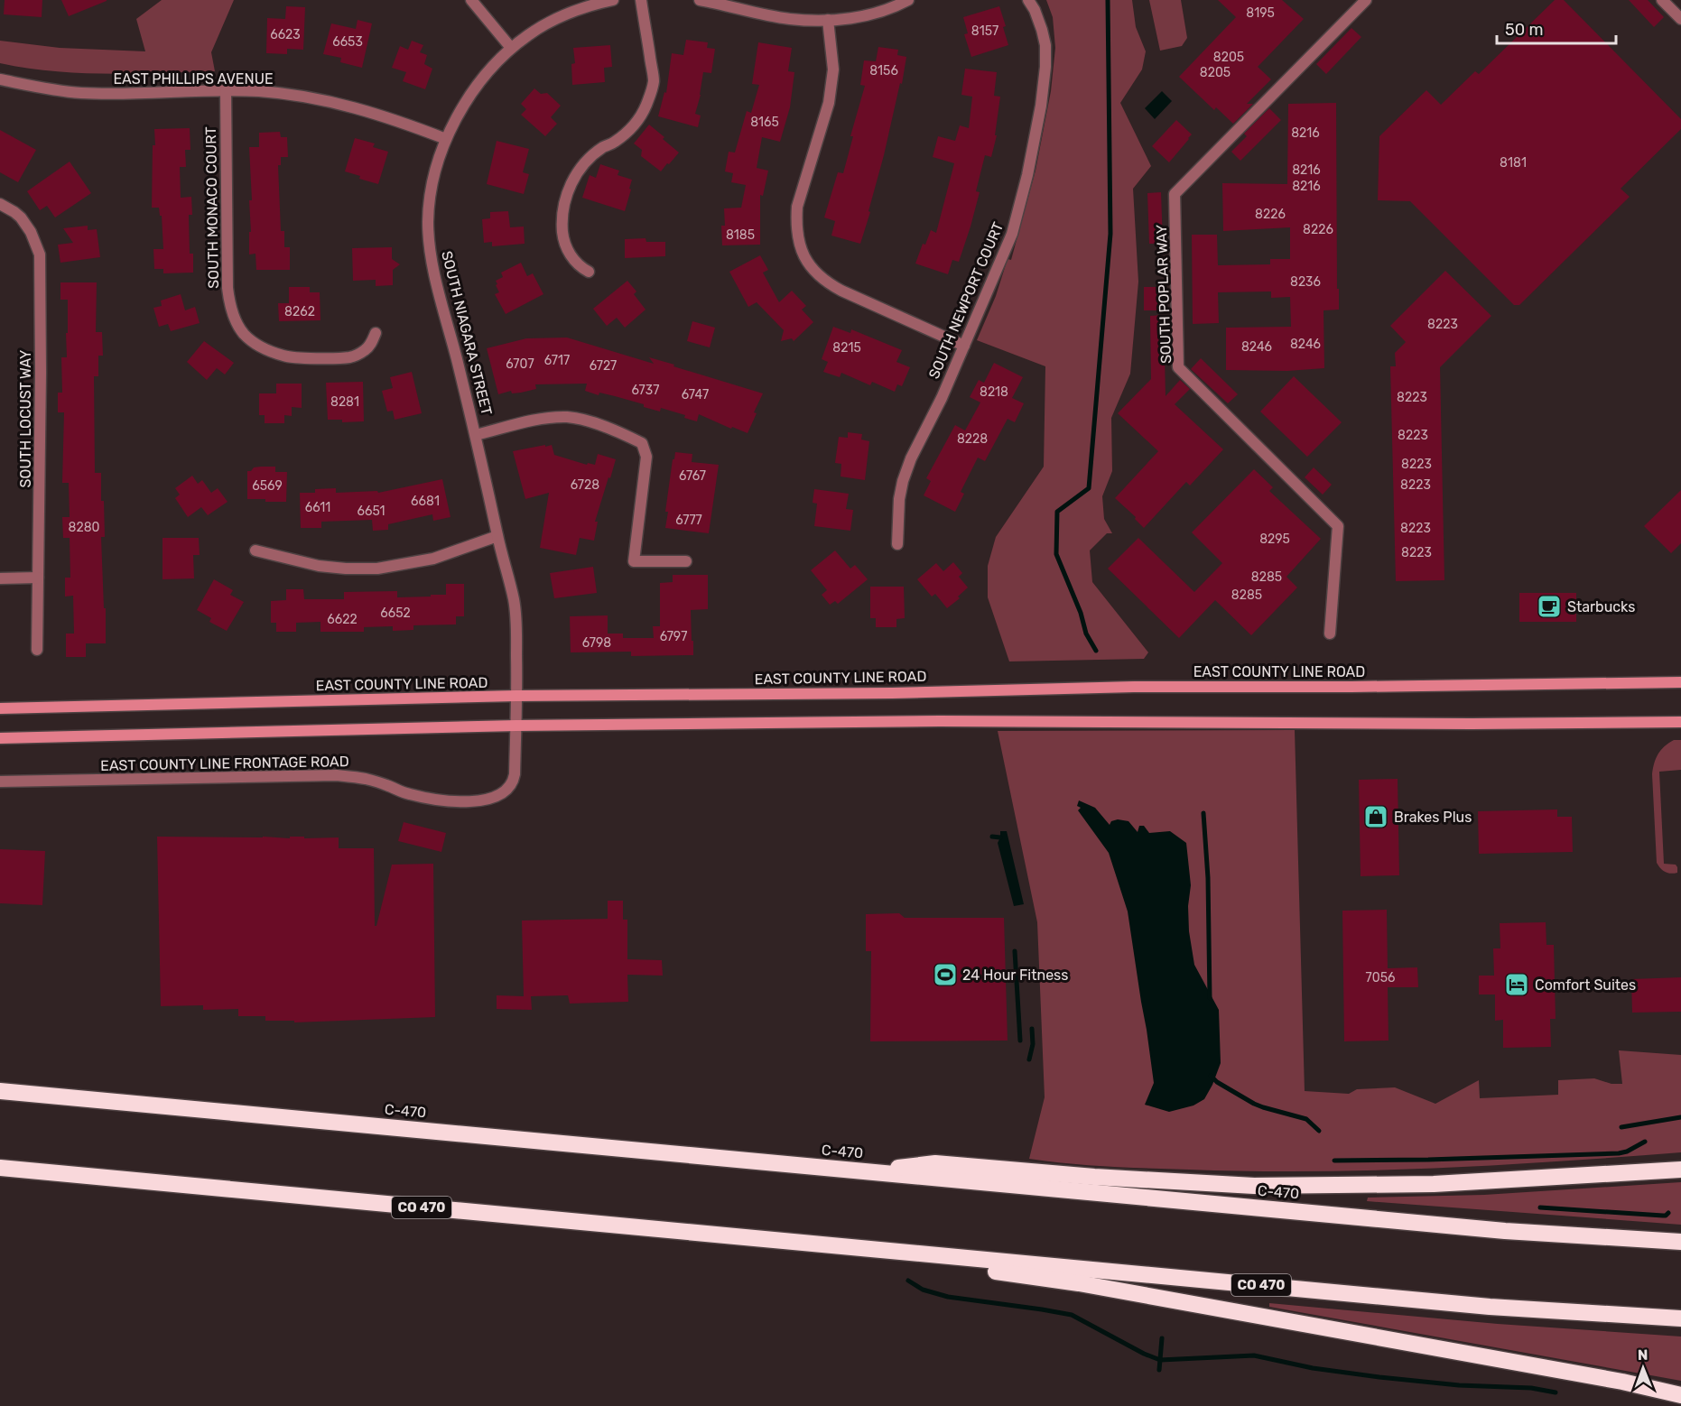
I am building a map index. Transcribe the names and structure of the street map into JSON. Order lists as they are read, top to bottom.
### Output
{
  "streets": {
    "highway": ["C-470", "CO 470"],
    "main road": ["EAST COUNTY LINE ROAD"],
    "street": [
      "EAST PHILLIPS AVENUE",
      "SOUTH MONACO COURT",
      "SOUTH POPLAR WAY",
      "SOUTH NEWPORT COURT",
      "SOUTH NIAGARA STREET",
      "SOUTH LOCUST WAY",
      "EAST COUNTY LINE FRONTAGE ROAD"
    ]
  },
  "crossings": [
    ["EAST PHILLIPS AVENUE", "SOUTH MONACO COURT"],
    ["EAST PHILLIPS AVENUE", "SOUTH NIAGARA STREET"],
    ["SOUTH NIAGARA STREET", "EAST COUNTY LINE ROAD"],
    ["SOUTH NIAGARA STREET", "EAST COUNTY LINE FRONTAGE ROAD"]
  ],
  "places": {
    "cafe": ["Starbucks"],
    "shop": ["Brakes Plus"],
    "sports": ["24 Hour Fitness"],
    "hotel": ["Comfort Suites"]
  },
  "house_numbers": [
    "8195",
    "8157",
    "6623",
    "6653",
    "8205",
    "8156",
    "8205",
    "8165",
    "8216",
    "8181",
    "8216",
    "8216",
    "8226",
    "8226",
    "8185",
    "8236",
    "8262",
    "8223",
    "8246",
    "8246",
    "8215",
    "6717",
    "6707",
    "6727",
    "6737",
    "8218",
    "6747",
    "8223",
    "8281",
    "8223",
    "8228",
    "8223",
    "6767",
    "6728",
    "8223",
    "6569",
    "6681",
    "6611",
    "6651",
    "6777",
    "8280",
    "8223",
    "8295",
    "8223",
    "8285",
    "8285",
    "6652",
    "6622",
    "6797",
    "6798",
    "7056"
  ],
  "scale_bar": "50 m",
  "north": "top"
}
